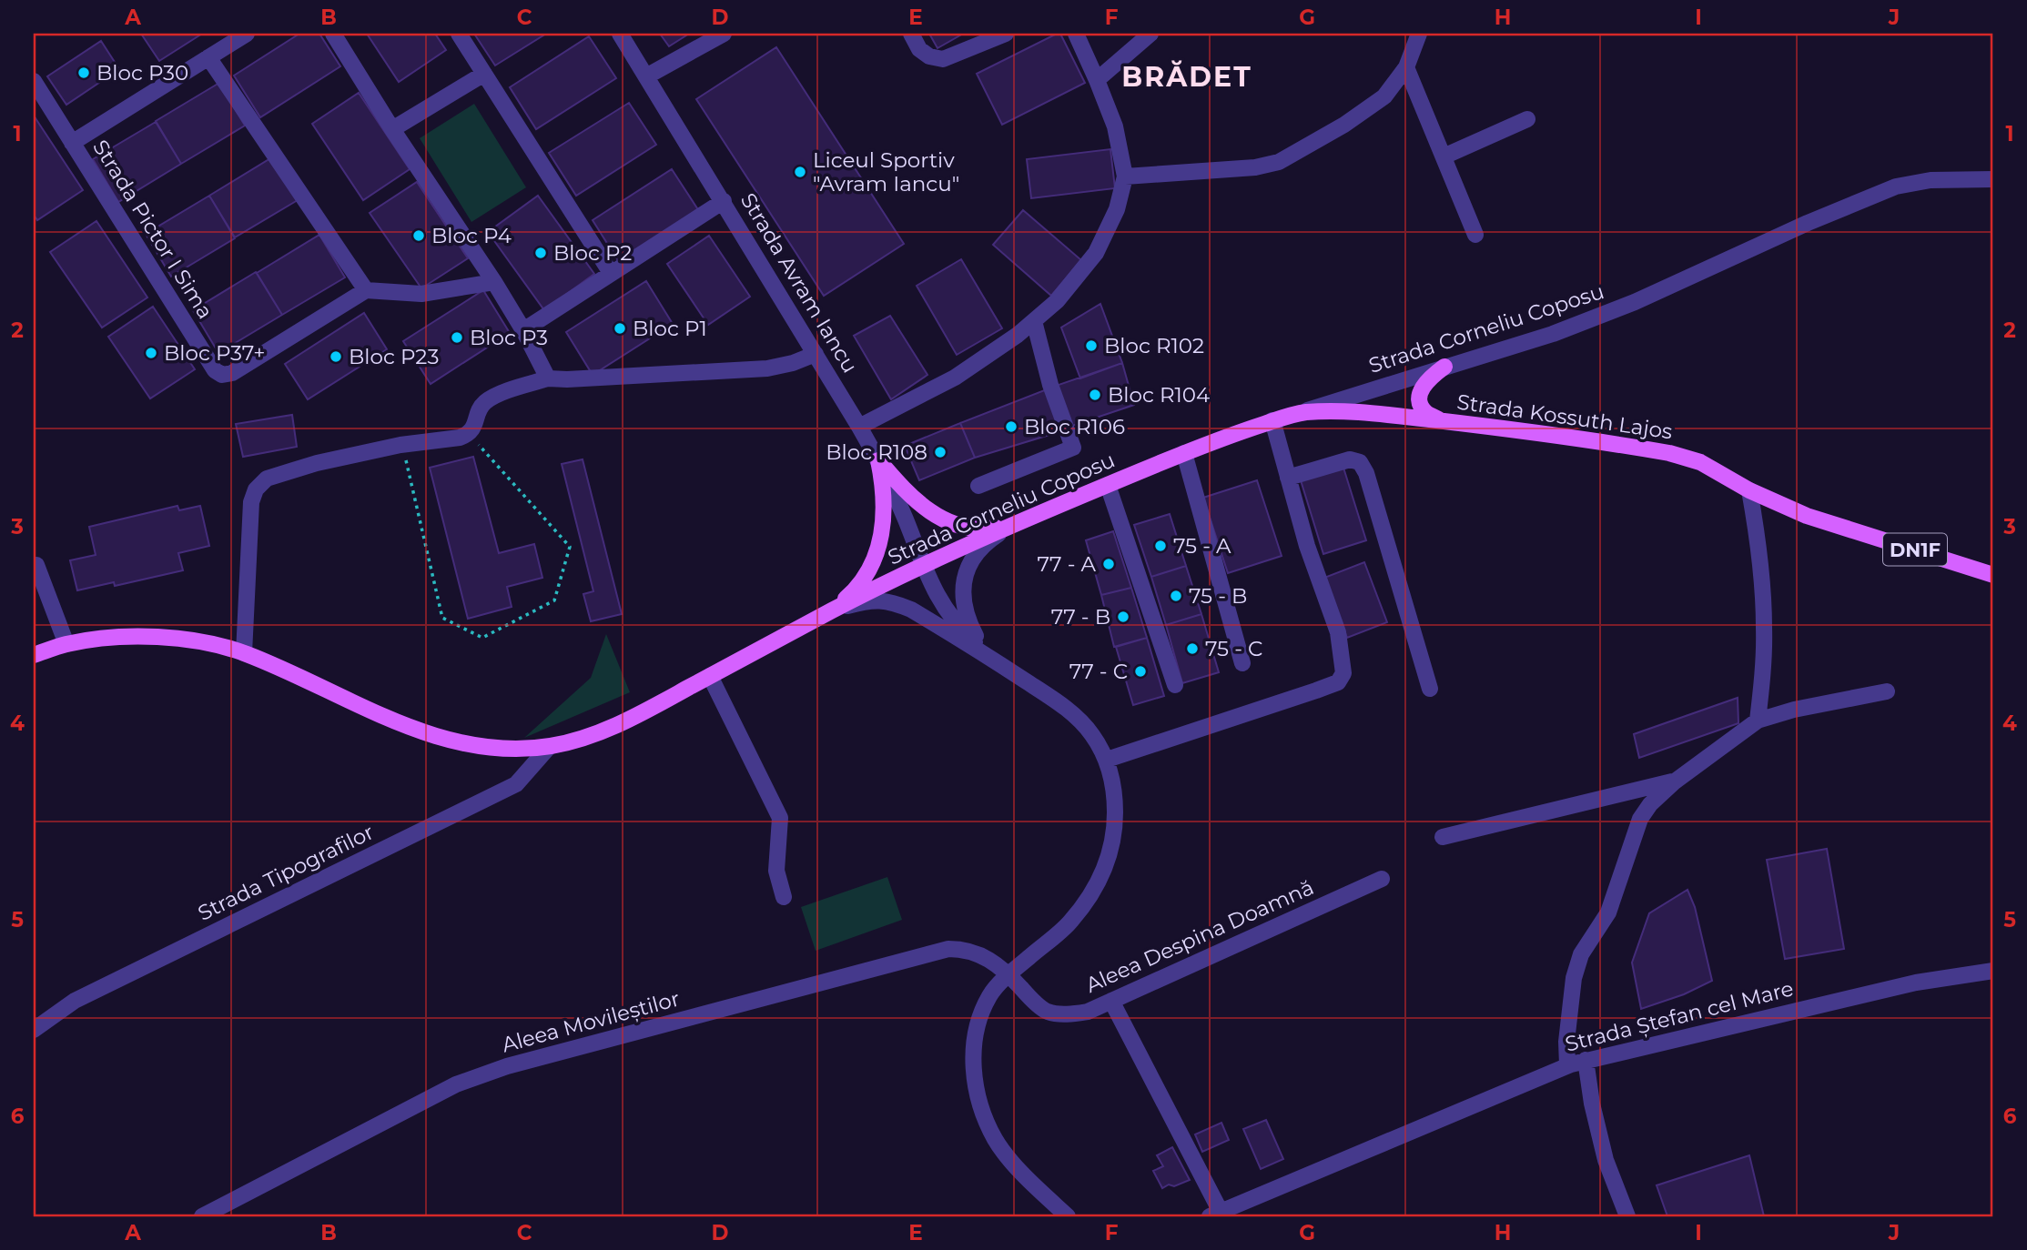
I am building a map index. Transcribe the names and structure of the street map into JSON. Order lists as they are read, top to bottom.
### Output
{
  "streets": {
    "main road": ["Strada Corneliu Coposu", "Strada Kossuth Lajos", "DN1F"],
    "street": [
      "Strada Pictor I Sima",
      "Strada Avram Iancu",
      "Strada Tipografilor",
      "Aleea Despina Doamnă",
      "Strada Ștefan cel Mare",
      "Aleea Movileștilor"
    ]
  },
  "crossings": [
    ["Strada Avram Iancu", "Strada Corneliu Coposu"],
    ["Strada Corneliu Coposu", "Strada Kossuth Lajos"],
    ["Strada Corneliu Coposu", "Strada Tipografilor"],
    ["Aleea Despina Doamnă", "Aleea Movileștilor"]
  ],
  "districts": ["BRĂDET"],
  "places": [
    "Bloc P30",
    "Liceul Sportiv \"Avram Iancu\"",
    "Bloc P4",
    "Bloc P2",
    "Bloc P1",
    "Bloc P3",
    "Bloc R102",
    "Bloc P37+",
    "Bloc P23",
    "Bloc R104",
    "Bloc R106",
    "Bloc R108",
    "75 - A",
    "77 - A",
    "75 - B",
    "77 - B",
    "75 - C",
    "77 - C"
  ],
  "grid": {
    "columns": [
      "A",
      "B",
      "C",
      "D",
      "E",
      "F",
      "G",
      "H",
      "I",
      "J"
    ],
    "rows": [
      "1",
      "2",
      "3",
      "4",
      "5",
      "6"
    ]
  }
}
